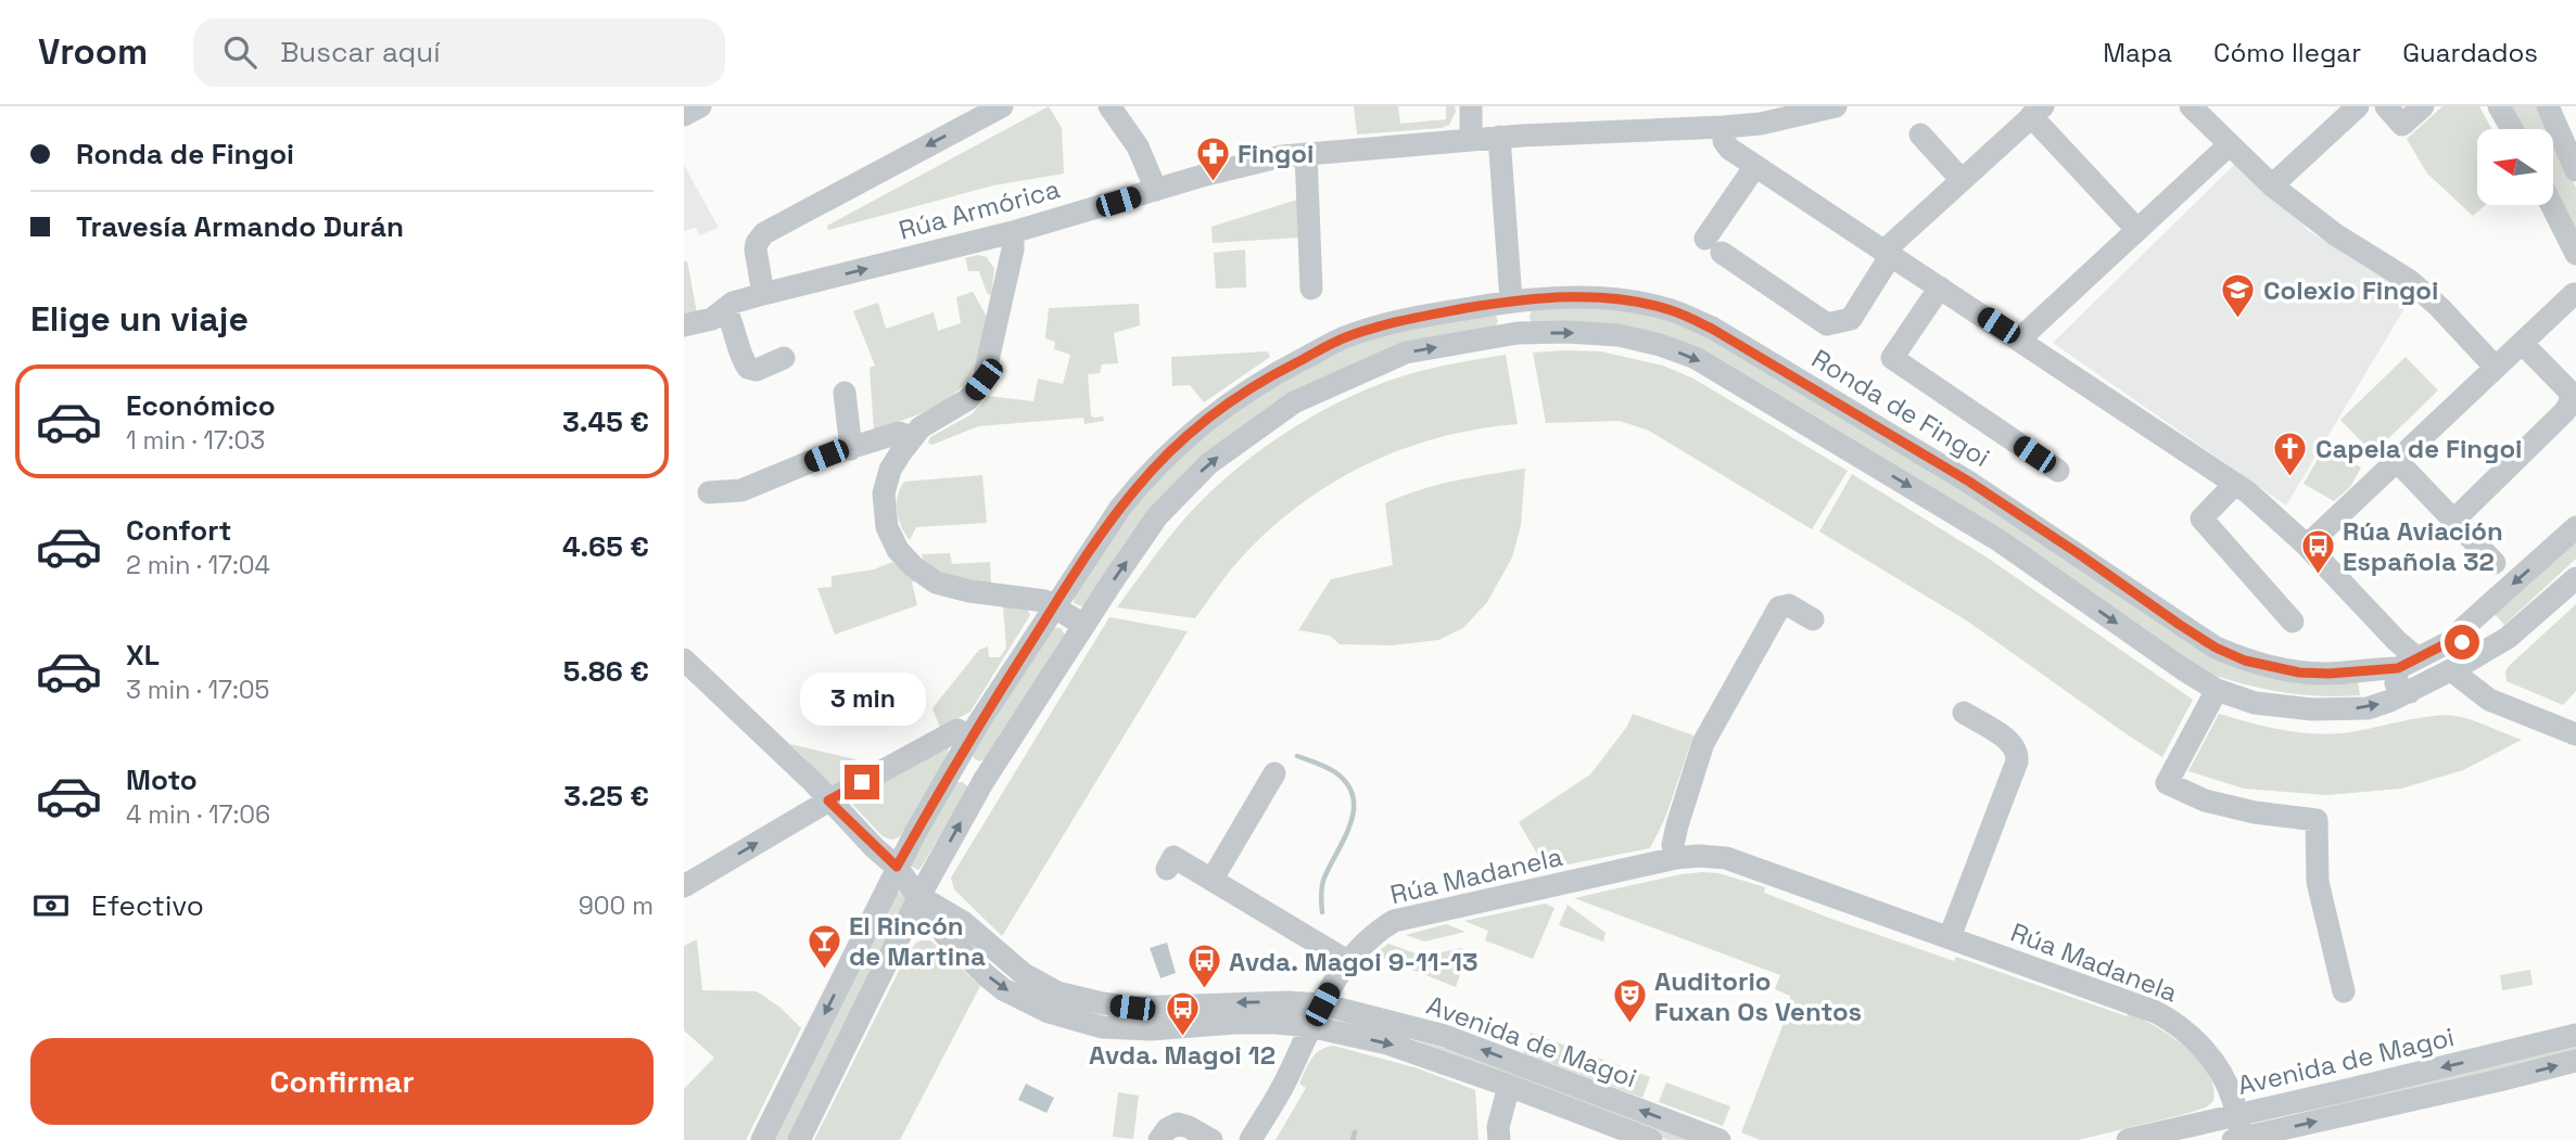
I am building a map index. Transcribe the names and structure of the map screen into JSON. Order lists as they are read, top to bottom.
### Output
{
  "streets": {
    "street": [
      "Rúa Armórica",
      "Ronda de Fingoi",
      "Rúa Madanela",
      "Avenida de Magoi"
    ]
  },
  "crossings": [
    ["Rúa Madanela", "Avenida de Magoi"]
  ],
  "places": {
    "pharmacy": ["Fingoi"],
    "school or university": ["Colexio Fingoi"],
    "church": ["Capela de Fingoi"],
    "bus stop": ["Rúa Aviación Española 32", "Avda. Magoi 9-11-13", "Avda. Magoi 12"],
    "bar": ["El Rincón de Martina"],
    "theatre": ["Auditorio Fuxan Os Ventos"]
  },
  "north": "left",
  "page": {
    "header": "Vroom",
    "search": "Buscar aquí",
    "nav": ["Mapa", "Cómo llegar", "Guardados"],
    "banner": ["Ronda de Fingoi", "Travesía Armando Durán"],
    "heading": "Elige un viaje",
    "list": [
      {
        "name": "Económico",
        "note": "1 min · 17:03",
        "value": "3.45 €"
      },
      {
        "name": "Confort",
        "note": "2 min · 17:04",
        "value": "4.65 €"
      },
      {
        "name": "XL",
        "note": "3 min · 17:05",
        "value": "5.86 €"
      },
      {
        "name": "Moto",
        "note": "4 min · 17:06",
        "value": "3.25 €"
      }
    ],
    "bubble": "3 min",
    "pay": ["Efectivo", "900 m"],
    "buttons": "Confirmar"
  }
}
